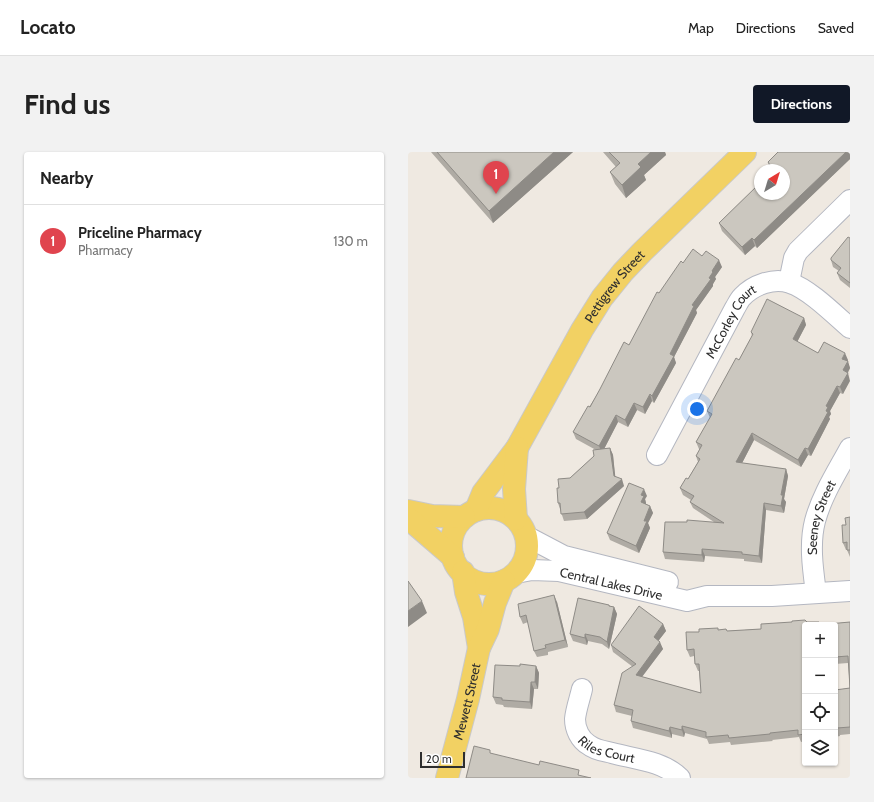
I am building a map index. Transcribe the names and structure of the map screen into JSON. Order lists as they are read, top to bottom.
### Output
{
  "streets": {
    "main road": ["Pettigrew Street", "Mewett Street"],
    "street": [
      "McCorley Court",
      "Seeney Street",
      "Central Lakes Drive",
      "Riles Court"
    ]
  },
  "crossings": [
    ["Pettigrew Street", "Central Lakes Drive"],
    ["Pettigrew Street", "Mewett Street"],
    ["Seeney Street", "Central Lakes Drive"],
    ["Central Lakes Drive", "Mewett Street"]
  ],
  "scale_bar": "20 m",
  "north": "top right",
  "page": {
    "header": "Locato",
    "nav": ["Map", "Directions", "Saved"],
    "buttons": "Directions",
    "title": "Find us",
    "heading": "Nearby",
    "pins": "1",
    "list": [
      {
        "mark": "1",
        "name": "Priceline Pharmacy",
        "note": "Pharmacy",
        "value": "130 m"
      }
    ],
    "map_buttons": ["+", "−"],
    "scale": "20 m"
  }
}
